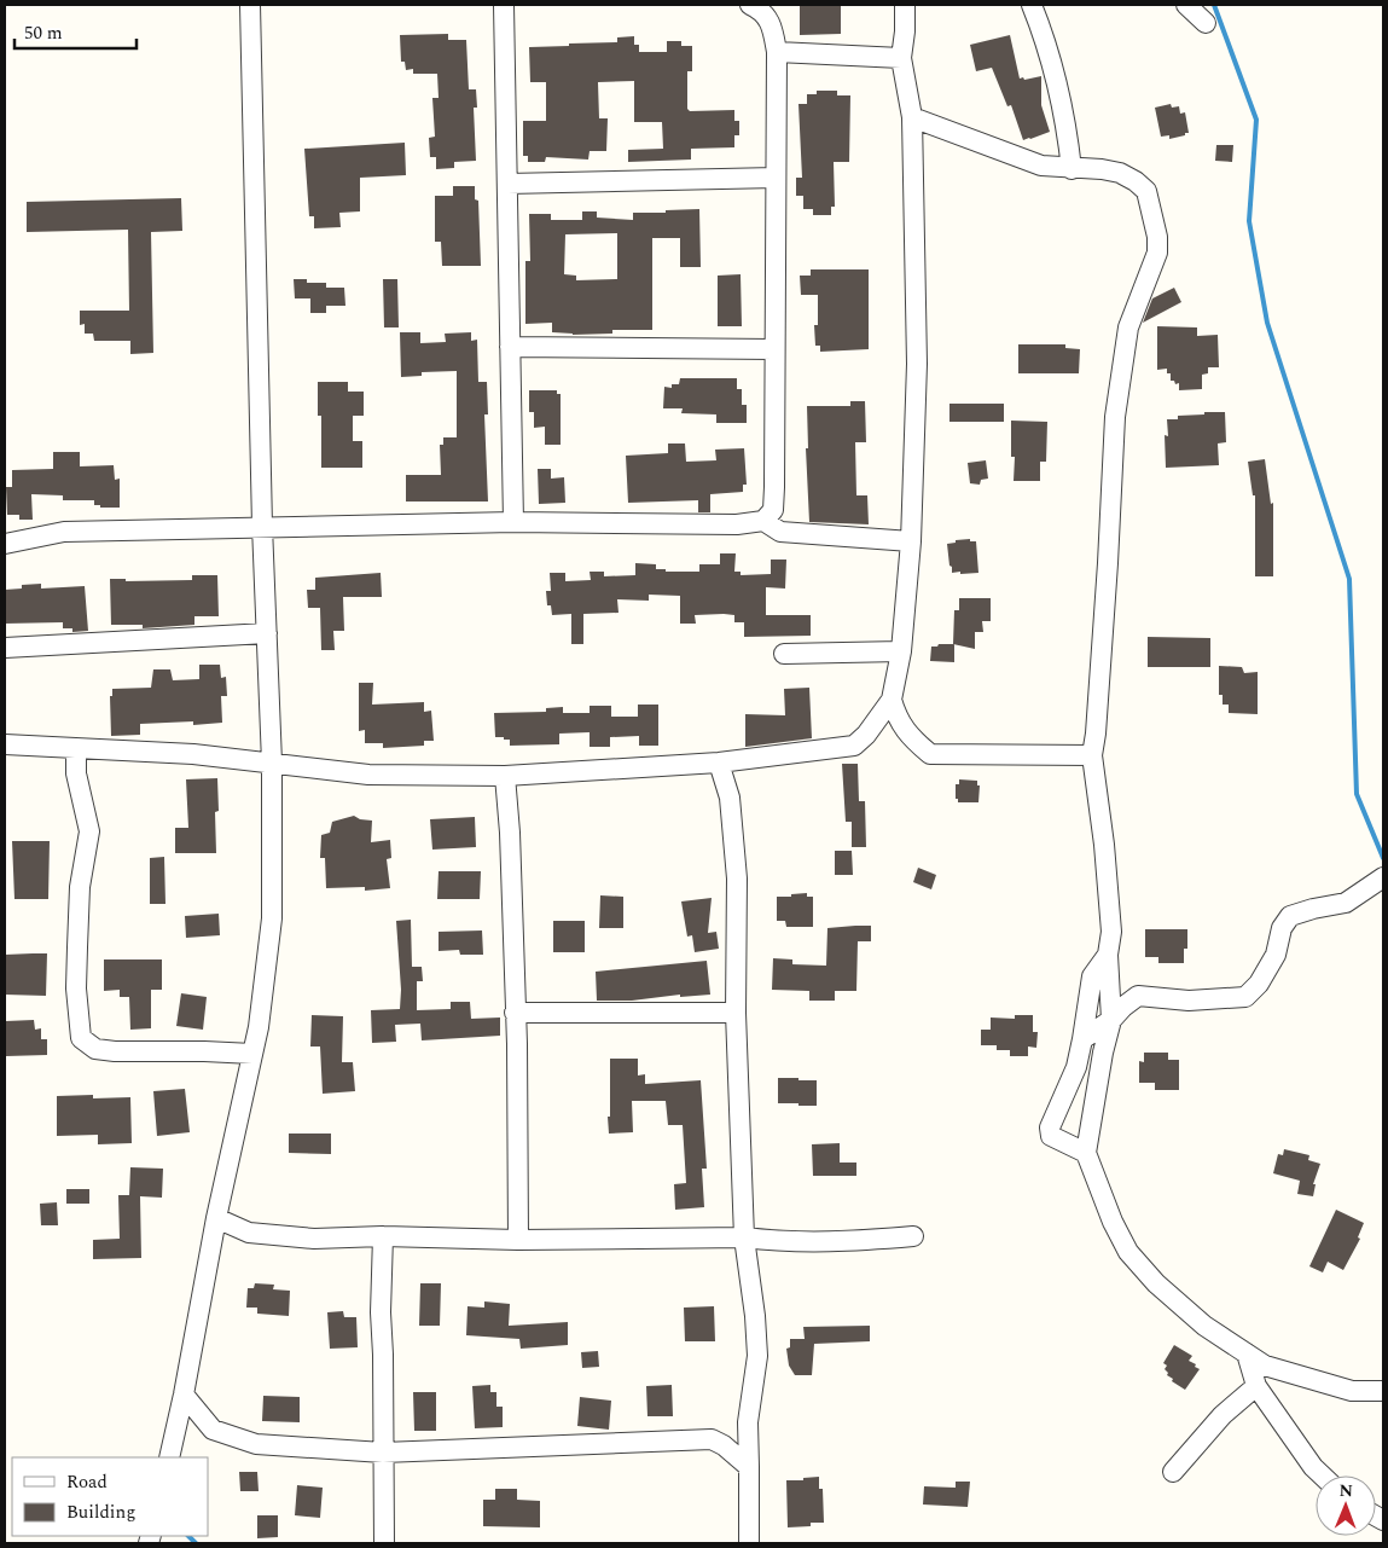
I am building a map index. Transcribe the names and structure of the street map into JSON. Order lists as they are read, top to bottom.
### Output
{
  "legend": ["Road", "Building"],
  "scale_bar": "50 m",
  "north": "top"
}
